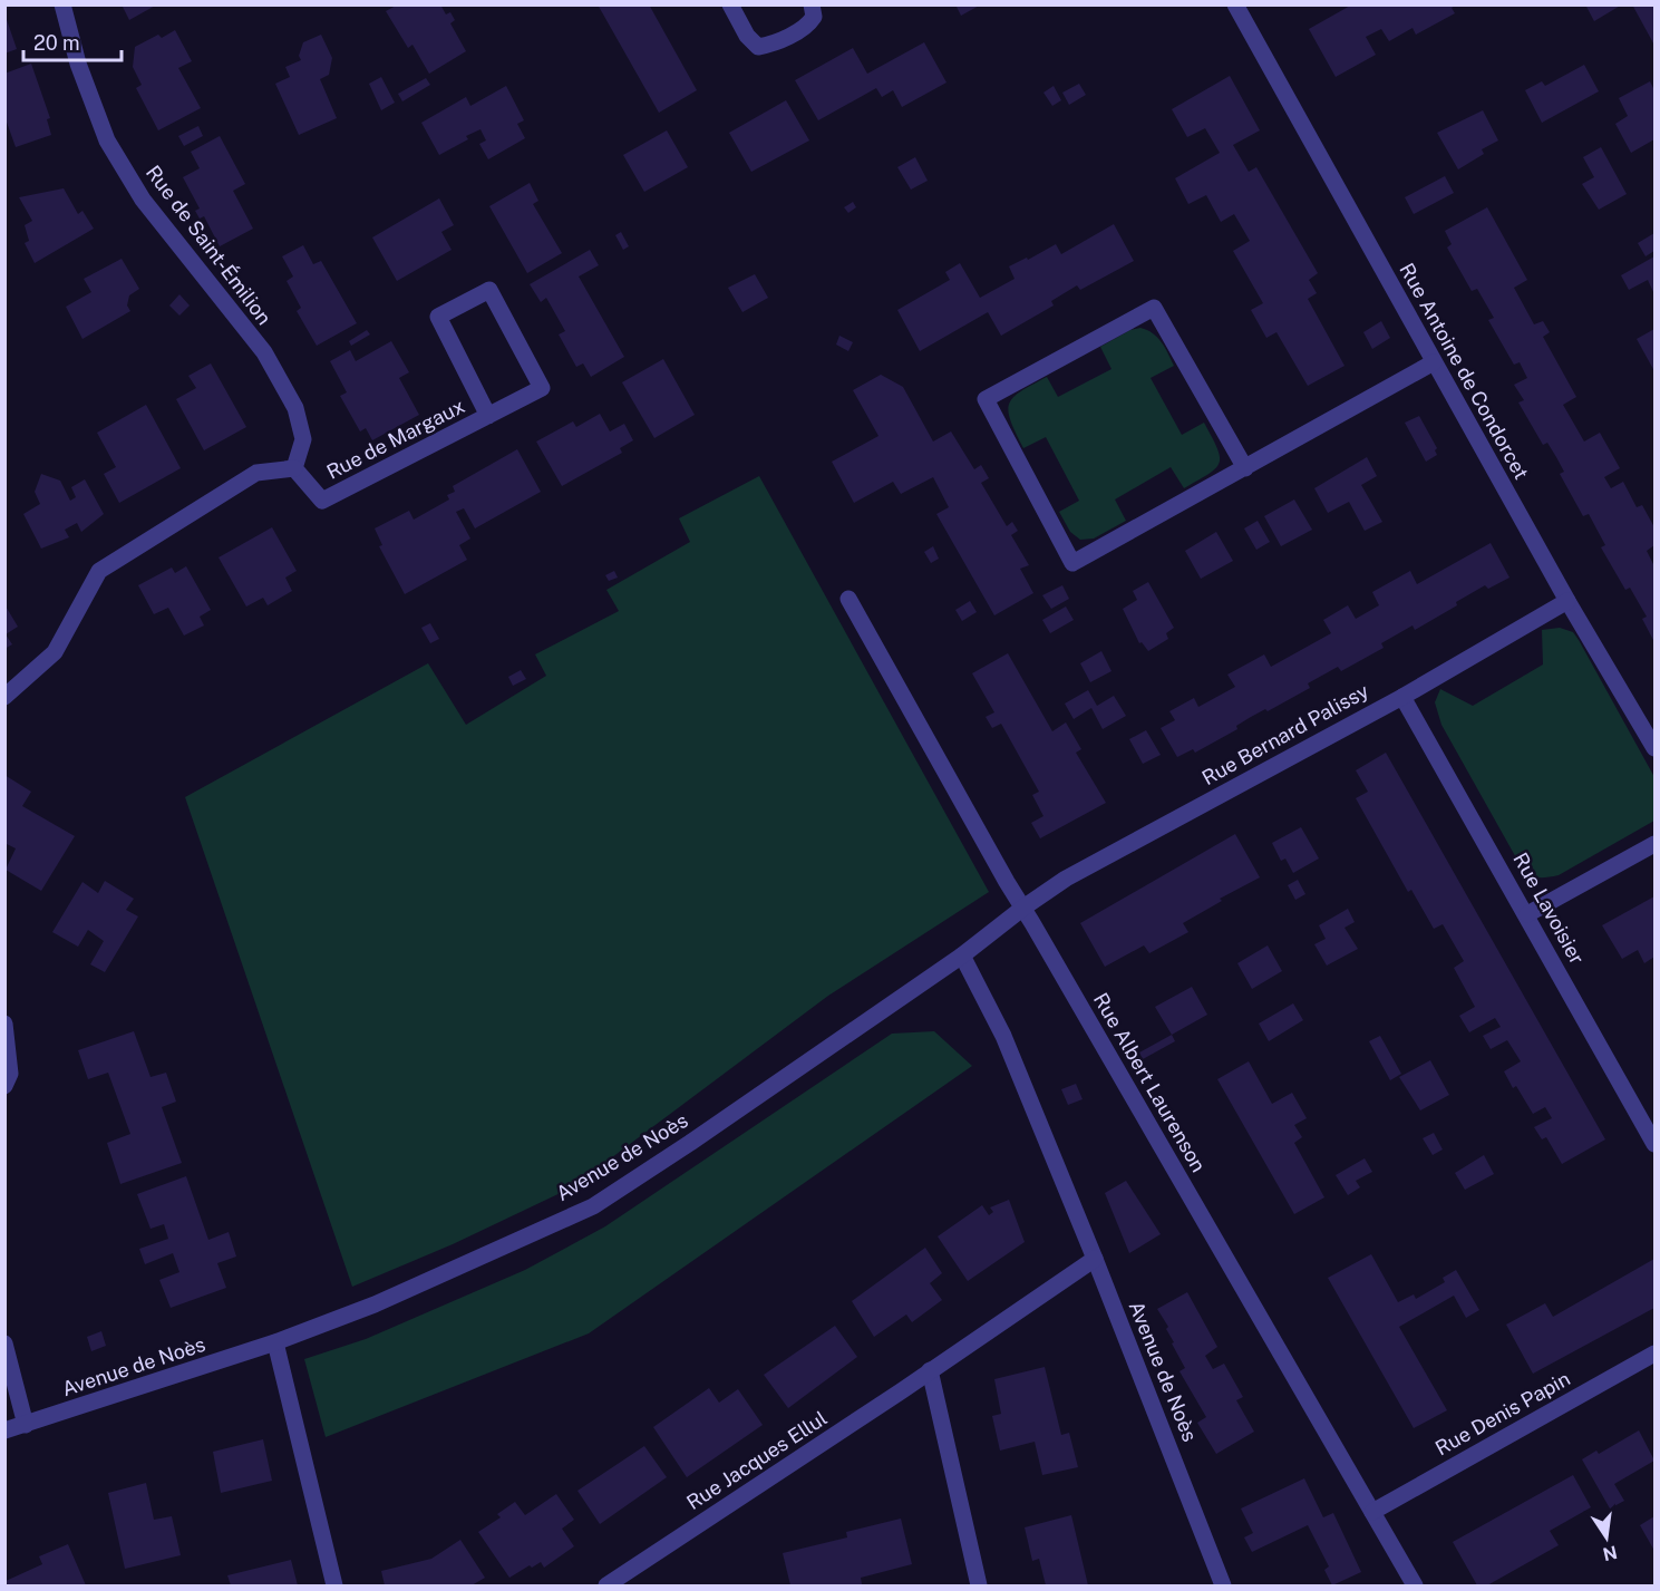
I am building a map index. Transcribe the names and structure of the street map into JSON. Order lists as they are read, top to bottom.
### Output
{
  "streets": {
    "street": [
      "Rue de Saint-Émilion",
      "Rue Antoine de Condorcet",
      "Rue de Margaux",
      "Rue Bernard Palissy",
      "Rue Lavoisier",
      "Rue Albert Laurenson",
      "Avenue de Noès",
      "Rue Denis Papin",
      "Rue Jacques Ellul"
    ]
  },
  "crossings": [
    ["Rue de Saint-Émilion", "Rue de Margaux"],
    ["Rue Antoine de Condorcet", "Rue Bernard Palissy"],
    ["Rue Bernard Palissy", "Rue Lavoisier"],
    ["Rue Bernard Palissy", "Rue Albert Laurenson"],
    ["Rue Bernard Palissy", "Avenue de Noès"],
    ["Rue Albert Laurenson", "Avenue de Noès"],
    ["Rue Albert Laurenson", "Rue Denis Papin"],
    ["Avenue de Noès", "Rue Jacques Ellul"]
  ],
  "scale_bar": "20 m",
  "north": "bottom"
}
